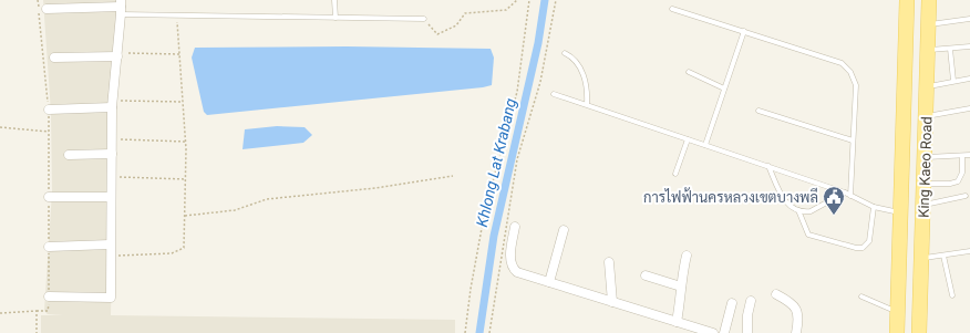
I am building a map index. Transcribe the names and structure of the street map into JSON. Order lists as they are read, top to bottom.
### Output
{
  "streets": {
    "main road": ["King Kaeo Road"]
  },
  "water": ["Khlong Lat Krabang"],
  "places": {
    "public building": ["การไฟฟ้านครหลวงเขตบางพลี"]
  }
}
